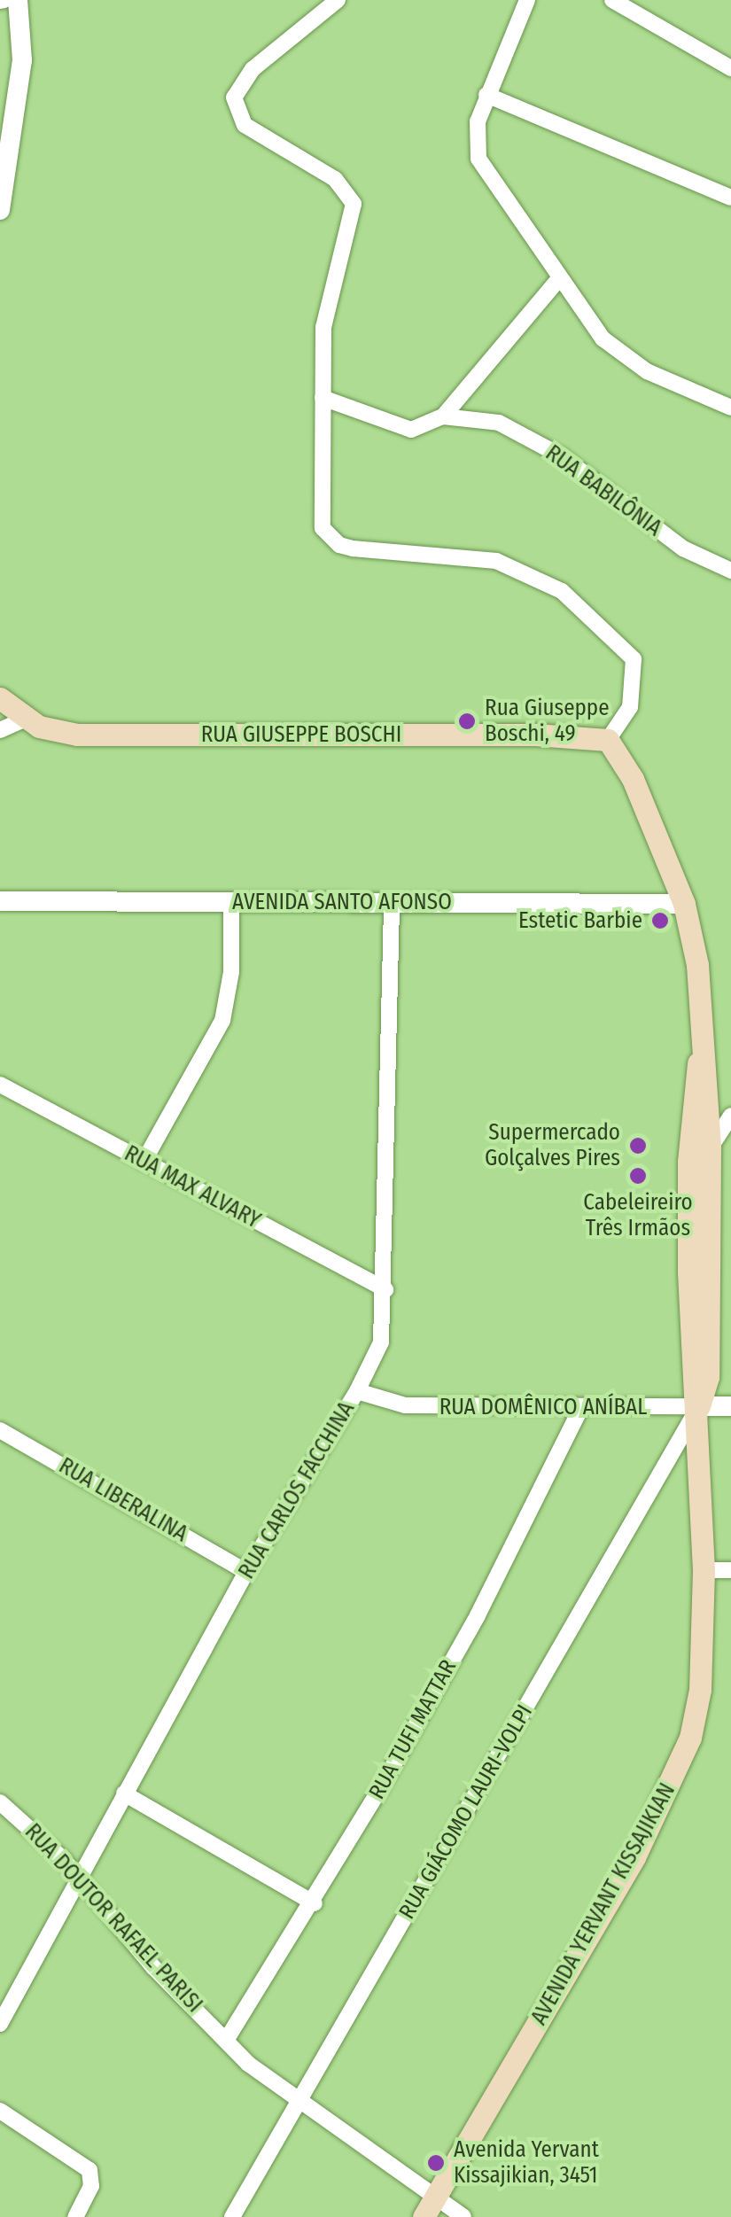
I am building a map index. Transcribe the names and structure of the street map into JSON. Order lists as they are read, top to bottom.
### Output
{
  "streets": {
    "main road": ["RUA GIUSEPPE BOSCHI", "AVENIDA YERVANT KISSAJIKIAN"],
    "street": [
      "RUA BABILÔNIA",
      "AVENIDA SANTO AFONSO",
      "RUA MAX ALVARY",
      "RUA DOMÊNICO ANÍBAL",
      "RUA CARLOS FACCHINA",
      "RUA LIBERALINA",
      "RUA TUFI MATTAR",
      "RUA GIÁCOMO LAURI-VOLPI",
      "RUA DOUTOR RAFAEL PARISI"
    ]
  },
  "crossings": [
    ["RUA GIUSEPPE BOSCHI", "AVENIDA YERVANT KISSAJIKIAN"],
    ["AVENIDA SANTO AFONSO", "RUA CARLOS FACCHINA"],
    ["AVENIDA SANTO AFONSO", "AVENIDA YERVANT KISSAJIKIAN"],
    ["RUA MAX ALVARY", "RUA CARLOS FACCHINA"],
    ["RUA DOMÊNICO ANÍBAL", "RUA CARLOS FACCHINA"],
    ["RUA DOMÊNICO ANÍBAL", "RUA TUFI MATTAR"],
    ["RUA DOMÊNICO ANÍBAL", "RUA GIÁCOMO LAURI-VOLPI"],
    ["RUA DOMÊNICO ANÍBAL", "AVENIDA YERVANT KISSAJIKIAN"],
    ["RUA CARLOS FACCHINA", "RUA LIBERALINA"],
    ["RUA CARLOS FACCHINA", "RUA DOUTOR RAFAEL PARISI"],
    ["RUA TUFI MATTAR", "RUA DOUTOR RAFAEL PARISI"],
    ["RUA GIÁCOMO LAURI-VOLPI", "AVENIDA YERVANT KISSAJIKIAN"],
    ["RUA GIÁCOMO LAURI-VOLPI", "RUA DOUTOR RAFAEL PARISI"],
    ["AVENIDA YERVANT KISSAJIKIAN", "RUA DOUTOR RAFAEL PARISI"]
  ],
  "places": [
    "Rua Giuseppe Boschi, 49",
    "Estetic Barbie",
    "Supermercado Golçalves Pires",
    "Cabeleireiro Três Irmãos",
    "Avenida Yervant Kissajikian, 3451"
  ]
}
